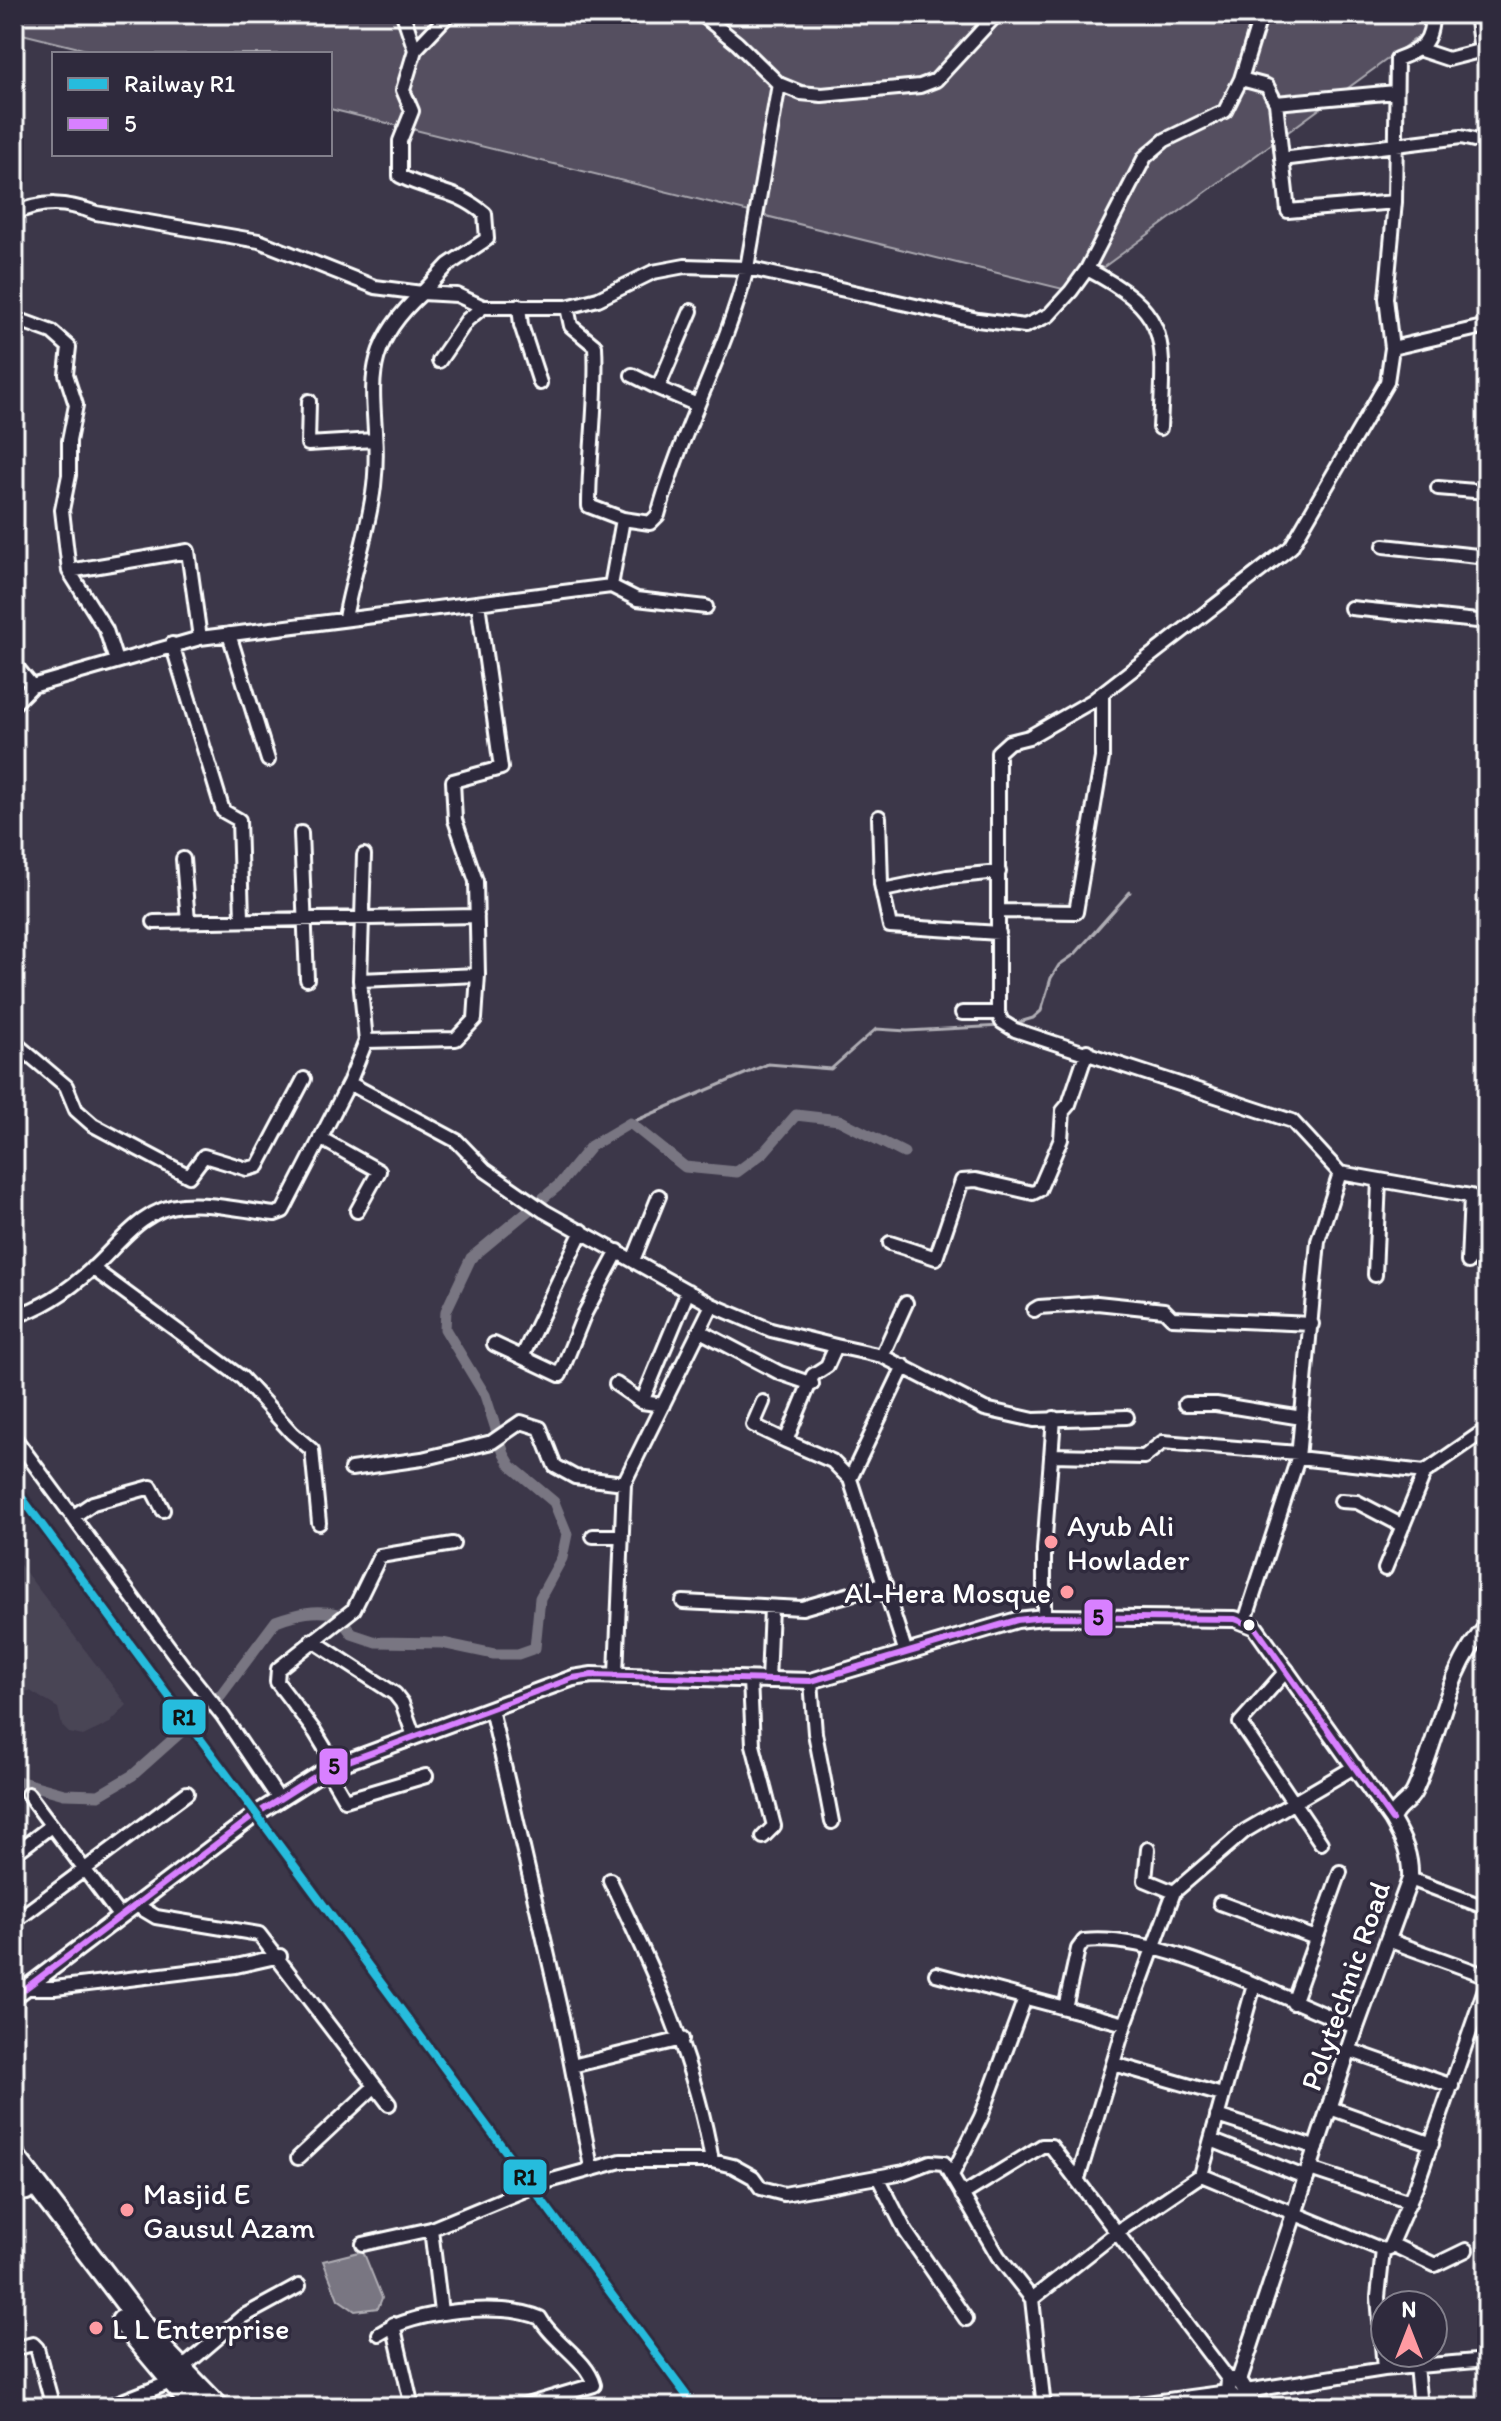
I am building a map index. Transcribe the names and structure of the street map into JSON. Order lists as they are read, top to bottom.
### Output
{
  "streets": {
    "street": ["Polytechnic Road"]
  },
  "places": [
    "Ayub Ali Howlader",
    "Al-Hera Mosque",
    "Masjid E Gausul Azam",
    "L L Enterprise"
  ],
  "lines": ["rail line R1", "transit line 5"],
  "legend": ["Railway R1", "5"],
  "north": "top"
}
